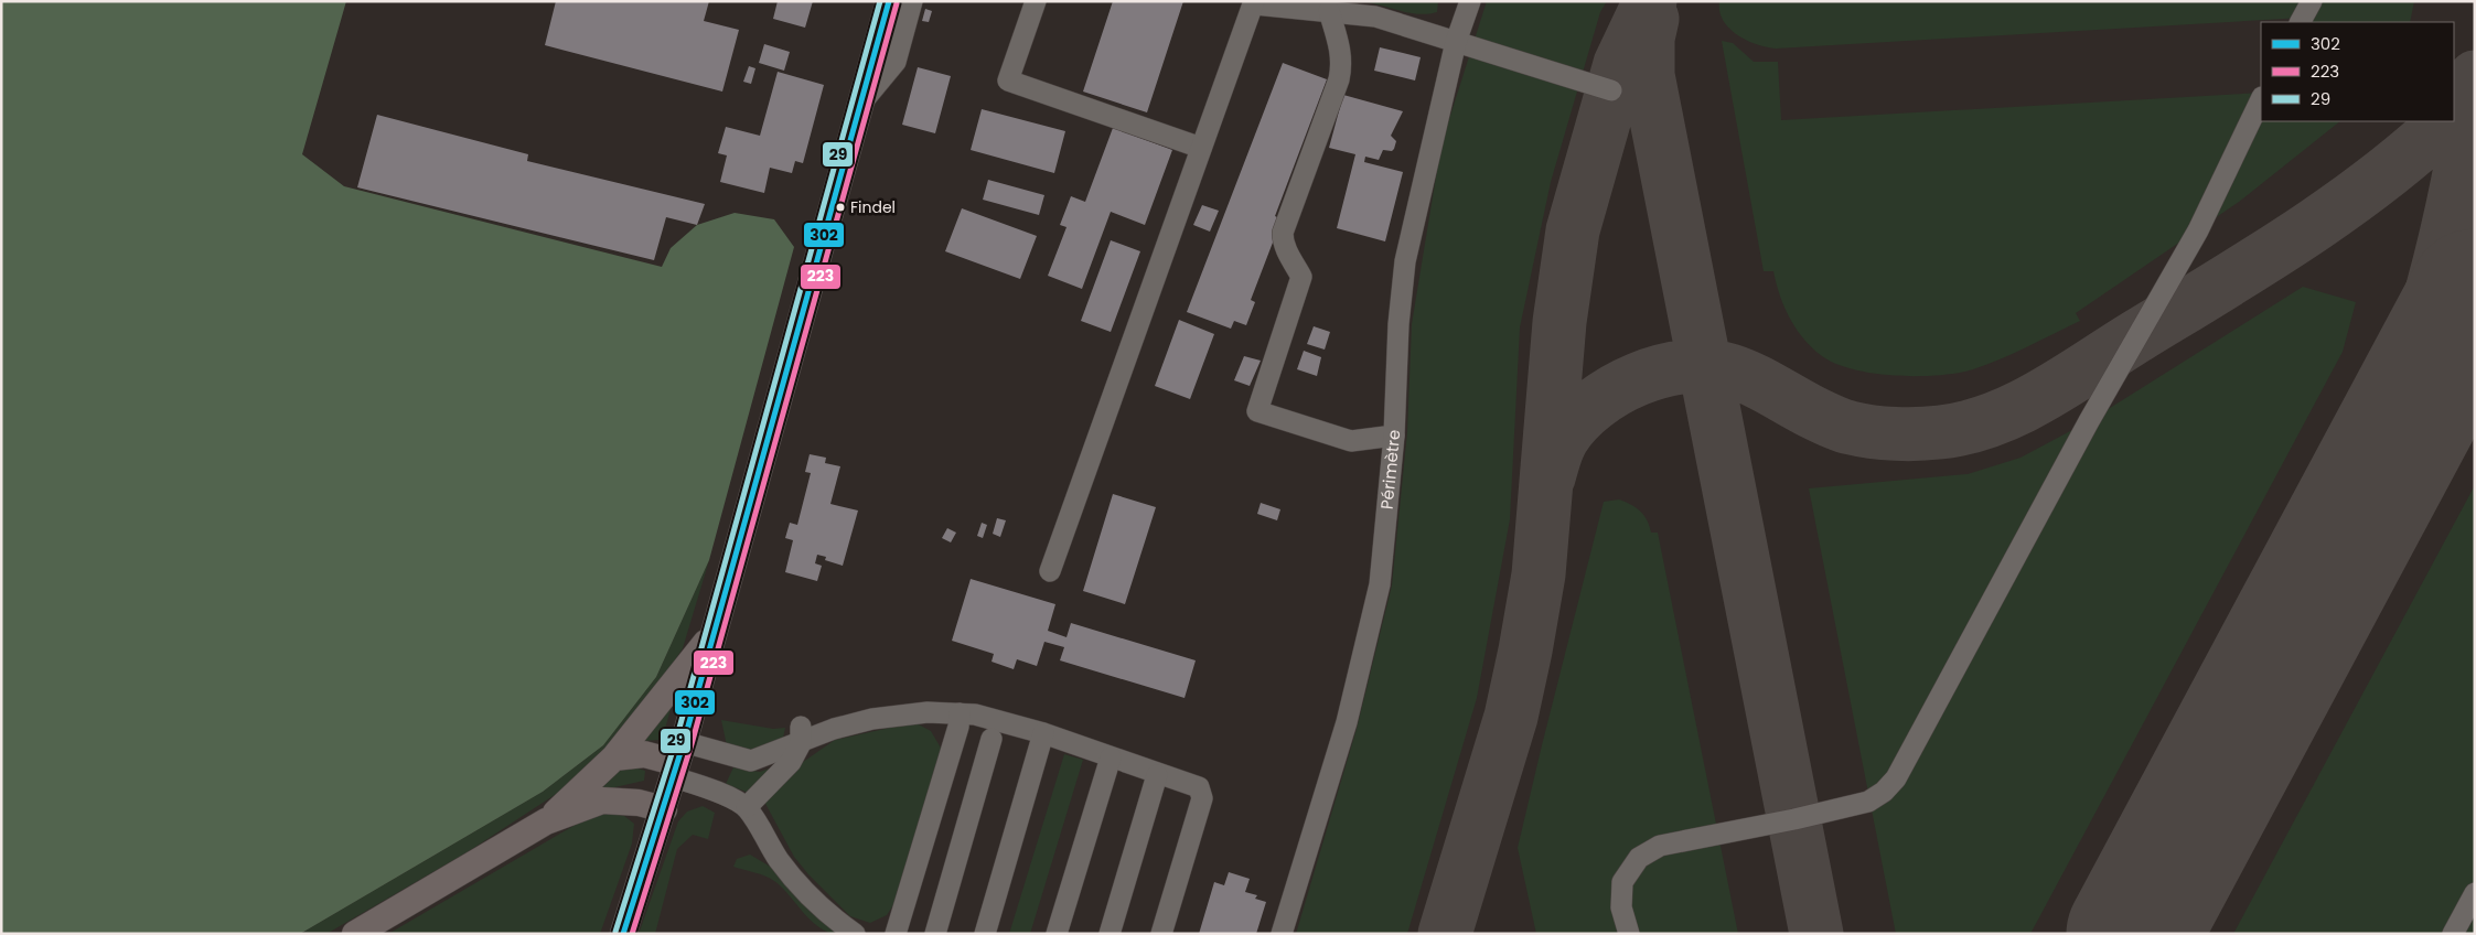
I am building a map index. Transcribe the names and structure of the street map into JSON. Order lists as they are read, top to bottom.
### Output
{
  "streets": {
    "lane": ["Périmètre"]
  },
  "places": ["Findel"],
  "lines": ["transit line 302", "transit line 29", "transit line 223"],
  "legend": ["302", "223", "29"]
}
